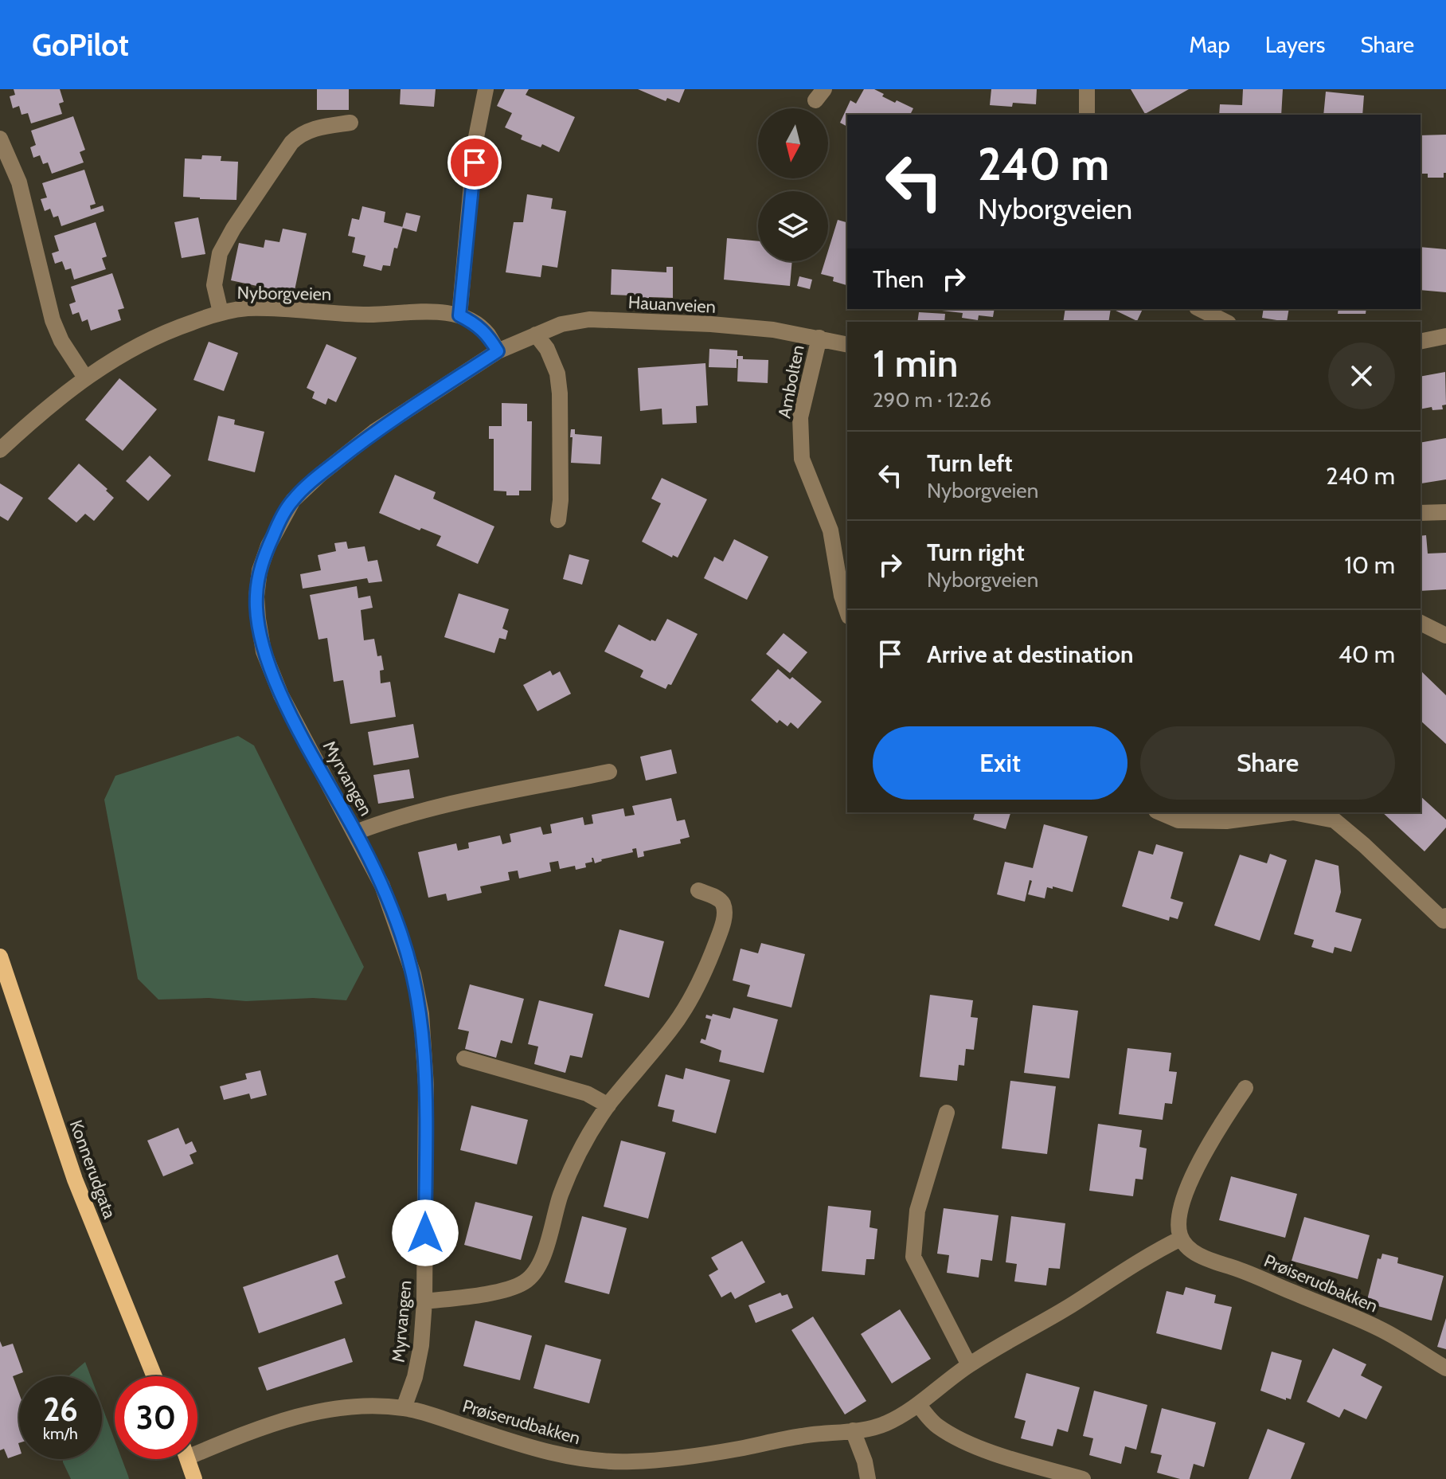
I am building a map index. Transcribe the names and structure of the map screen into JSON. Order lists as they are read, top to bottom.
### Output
{
  "streets": {
    "main road": ["Konnerudgata"],
    "street": [
      "Nyborgveien",
      "Hauanveien",
      "Ambolten",
      "Myrvangen",
      "Prøiserudbakken"
    ]
  },
  "crossings": [
    ["Nyborgveien", "Hauanveien"],
    ["Nyborgveien", "Myrvangen"],
    ["Hauanveien", "Ambolten"],
    ["Hauanveien", "Myrvangen"],
    ["Myrvangen", "Prøiserudbakken"]
  ],
  "north": "bottom",
  "page": {
    "header": "GoPilot",
    "nav": ["Map", "Layers", "Share"],
    "turn": ["240 m", "Nyborgveien"],
    "then": "Then",
    "heading": ["1 min", "290 m · 12:26"],
    "list": [
      {
        "name": "Turn left",
        "note": "Nyborgveien",
        "value": "240 m"
      },
      {
        "name": "Turn right",
        "note": "Nyborgveien",
        "value": "10 m"
      },
      {
        "name": "Arrive at destination",
        "value": "40 m"
      }
    ],
    "buttons": ["Exit", "Share"],
    "speed": "26 km/h",
    "limit": "30"
  }
}
